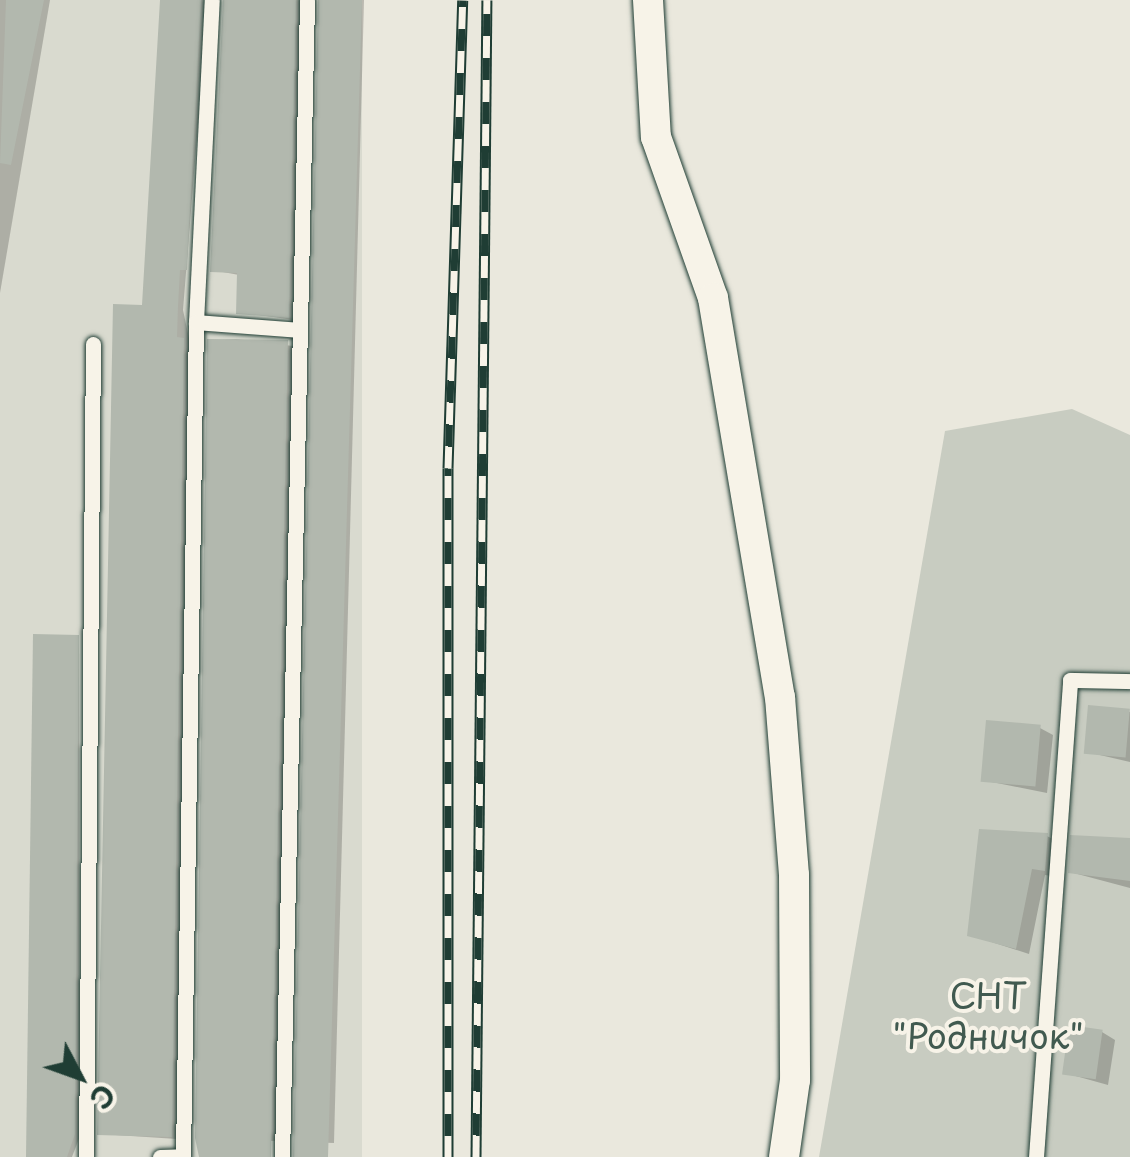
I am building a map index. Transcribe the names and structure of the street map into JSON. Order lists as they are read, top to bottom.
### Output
{
  "parks": ["СНТ \"Родничок\""],
  "north": "bottom right"
}
